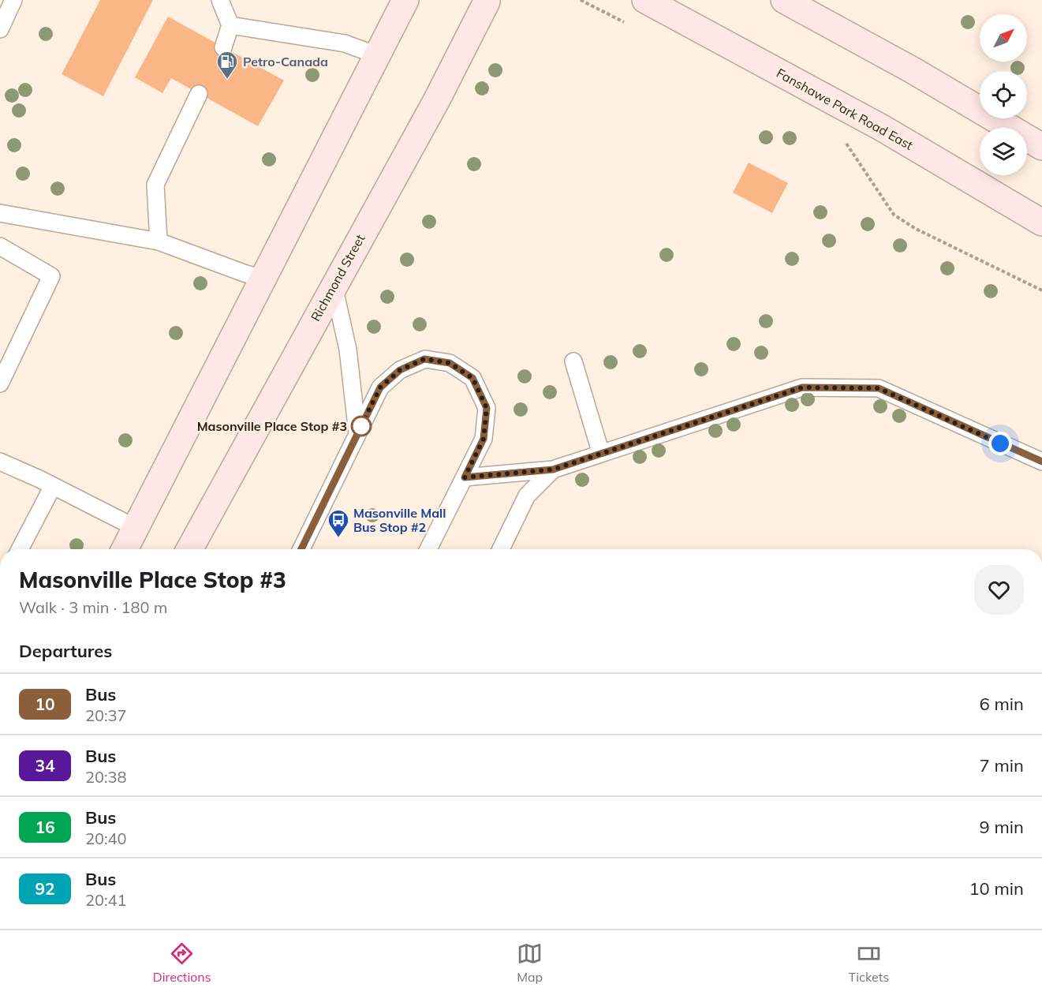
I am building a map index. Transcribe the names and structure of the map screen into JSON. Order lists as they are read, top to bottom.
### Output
{
  "streets": {
    "main road": ["Fanshawe Park Road East", "Richmond Street"]
  },
  "places": {
    "fuel station": ["Petro-Canada"],
    "other": ["Masonville Place Stop #3"],
    "bus stop": ["Masonville Mall Bus Stop #2"]
  },
  "lines": ["bus line 10"],
  "north": "top right",
  "page": {
    "heading": [
      ["Masonville Place Stop #3", "Walk · 3 min · 180 m"],
      "Departures"
    ],
    "list": [
      {
        "mark": "10",
        "name": "Bus",
        "note": "20:37",
        "value": "6 min"
      },
      {
        "mark": "34",
        "name": "Bus",
        "note": "20:38",
        "value": "7 min"
      },
      {
        "mark": "16",
        "name": "Bus",
        "note": "20:40",
        "value": "9 min"
      },
      {
        "mark": "92",
        "name": "Bus",
        "note": "20:41",
        "value": "10 min"
      }
    ],
    "tabs": ["Directions", "Map", "Tickets"]
  }
}
